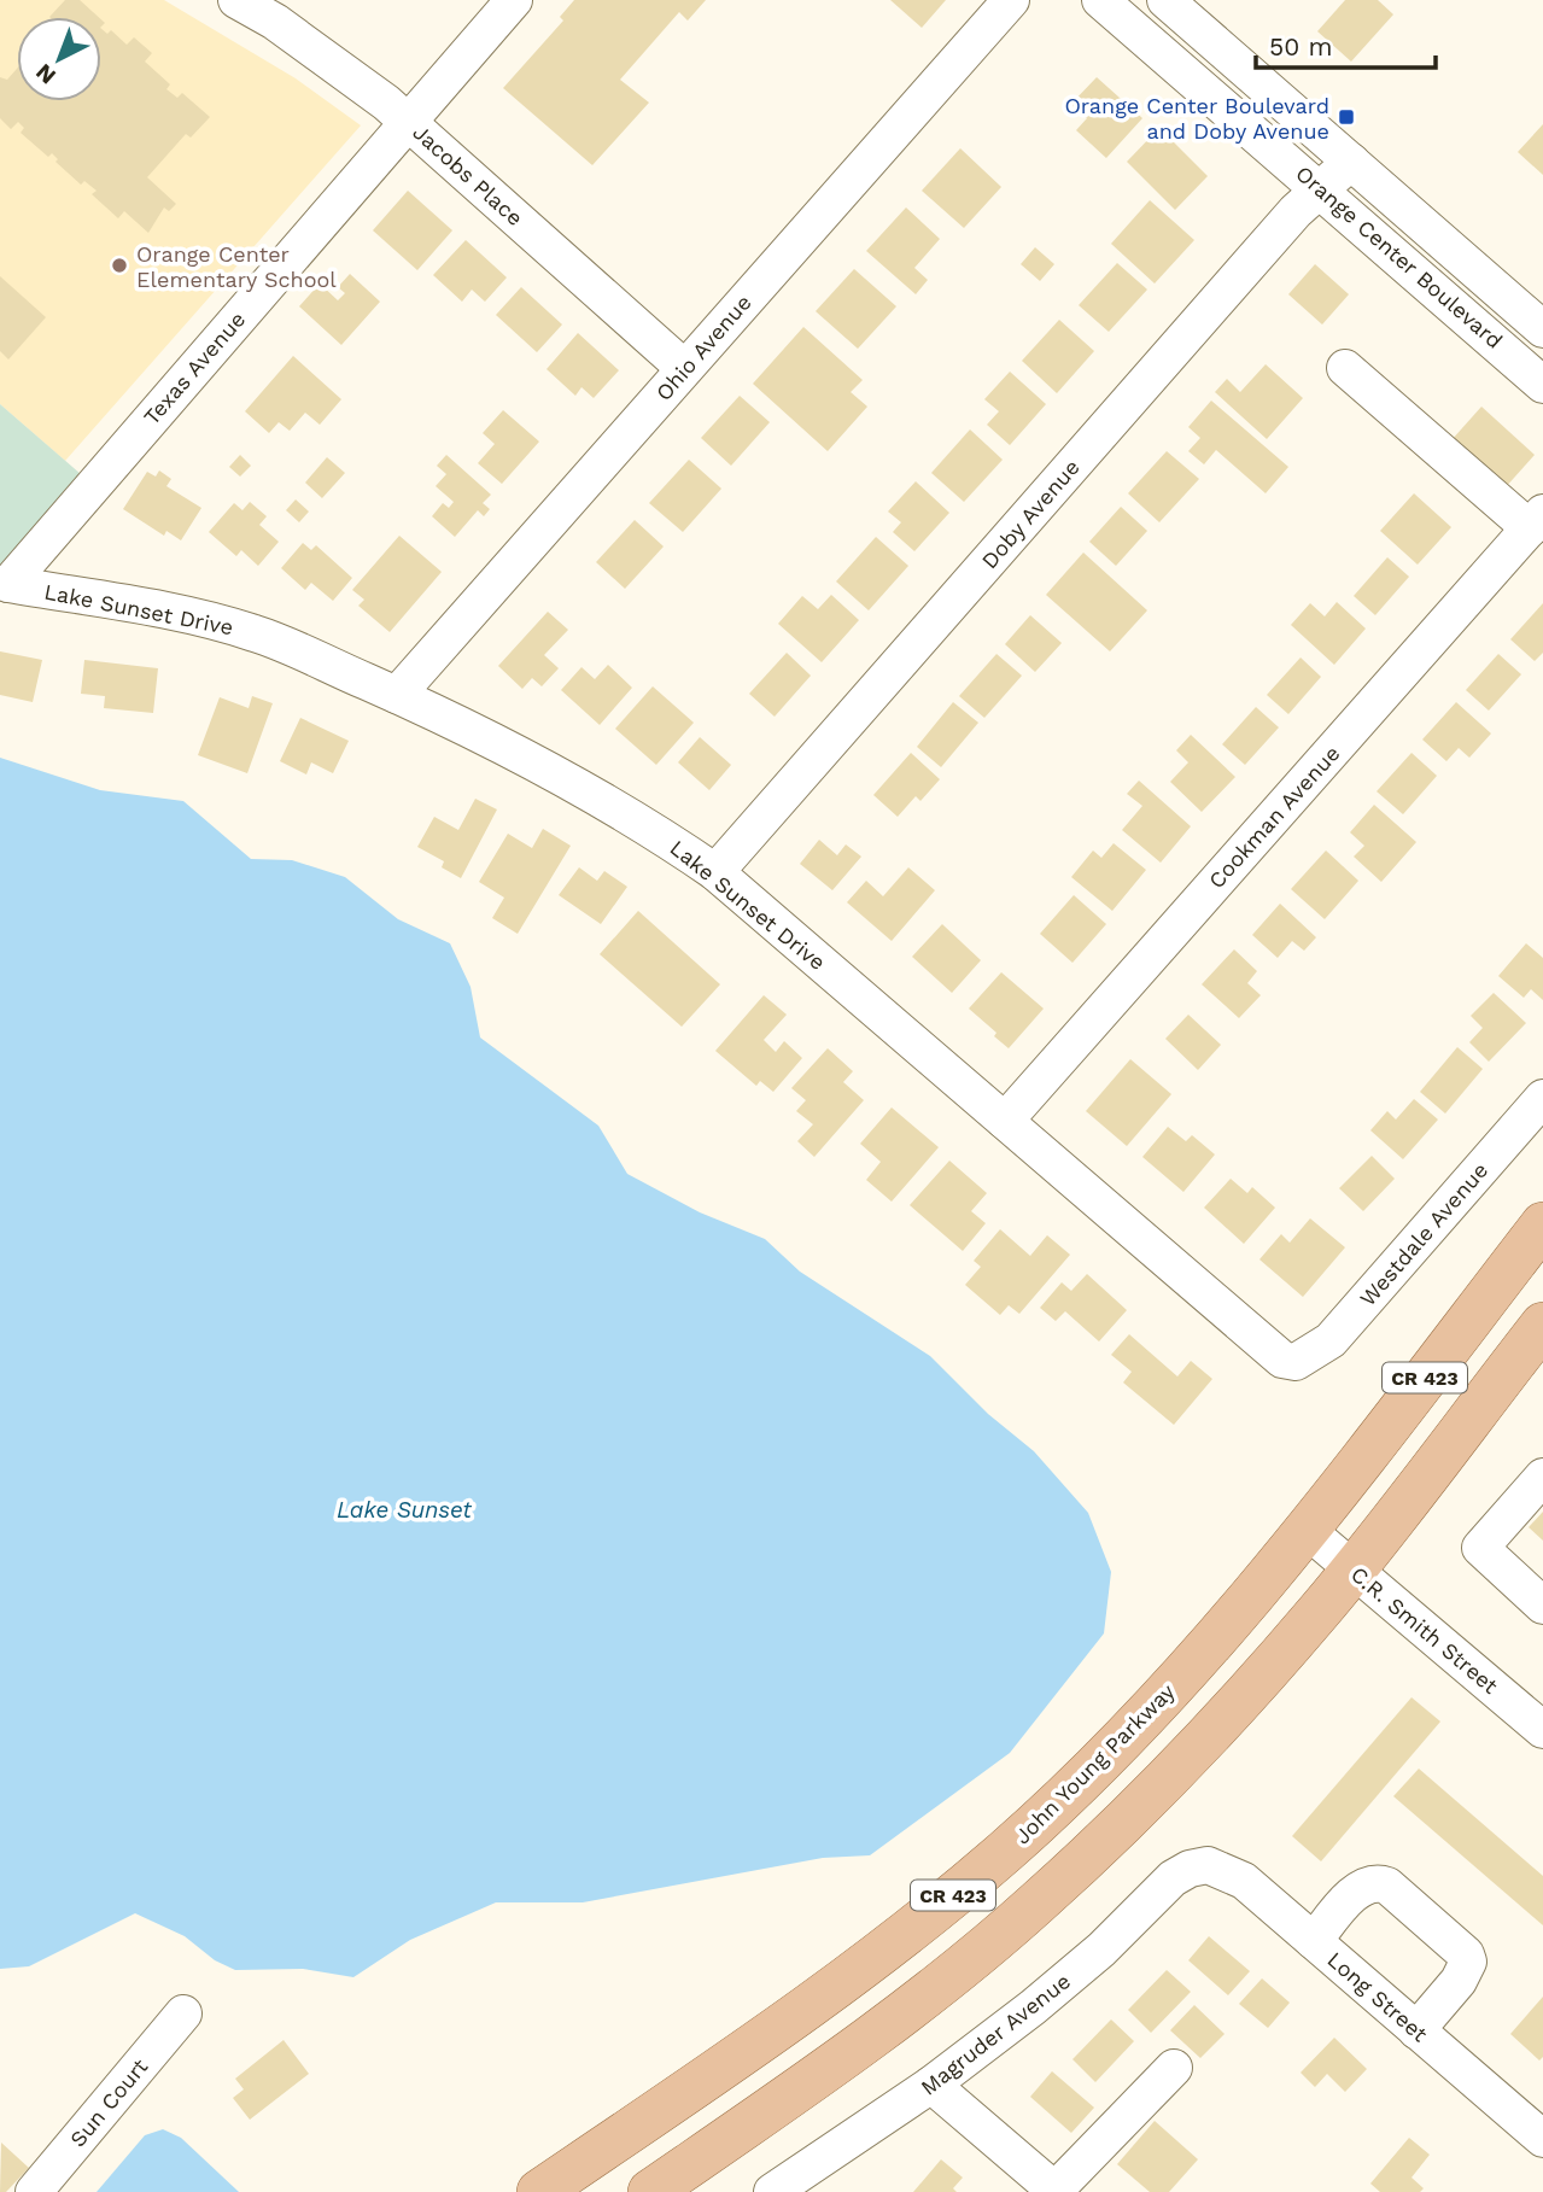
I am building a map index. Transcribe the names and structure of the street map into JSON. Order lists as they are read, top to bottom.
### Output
{
  "streets": {
    "main road": ["CR 423", "John Young Parkway"],
    "street": [
      "Jacobs Place",
      "Orange Center Boulevard",
      "Ohio Avenue",
      "Texas Avenue",
      "Doby Avenue",
      "Lake Sunset Drive",
      "Cookman Avenue",
      "Westdale Avenue",
      "C.R. Smith Street",
      "Long Street",
      "Magruder Avenue",
      "Sun Court"
    ]
  },
  "crossings": [
    ["Jacobs Place", "Ohio Avenue"],
    ["Jacobs Place", "Texas Avenue"],
    ["Orange Center Boulevard", "Doby Avenue"],
    ["Ohio Avenue", "Lake Sunset Drive"],
    ["Texas Avenue", "Lake Sunset Drive"],
    ["Doby Avenue", "Lake Sunset Drive"],
    ["Lake Sunset Drive", "Cookman Avenue"],
    ["Lake Sunset Drive", "Westdale Avenue"],
    ["CR 423", "C.R. Smith Street"],
    ["C.R. Smith Street", "John Young Parkway"],
    ["Long Street", "Magruder Avenue"]
  ],
  "water": ["Lake Sunset"],
  "places": {
    "transit": ["Orange Center Boulevard and Doby Avenue"],
    "other": ["Orange Center Elementary School"]
  },
  "scale_bar": "50 m",
  "north": "bottom left"
}
